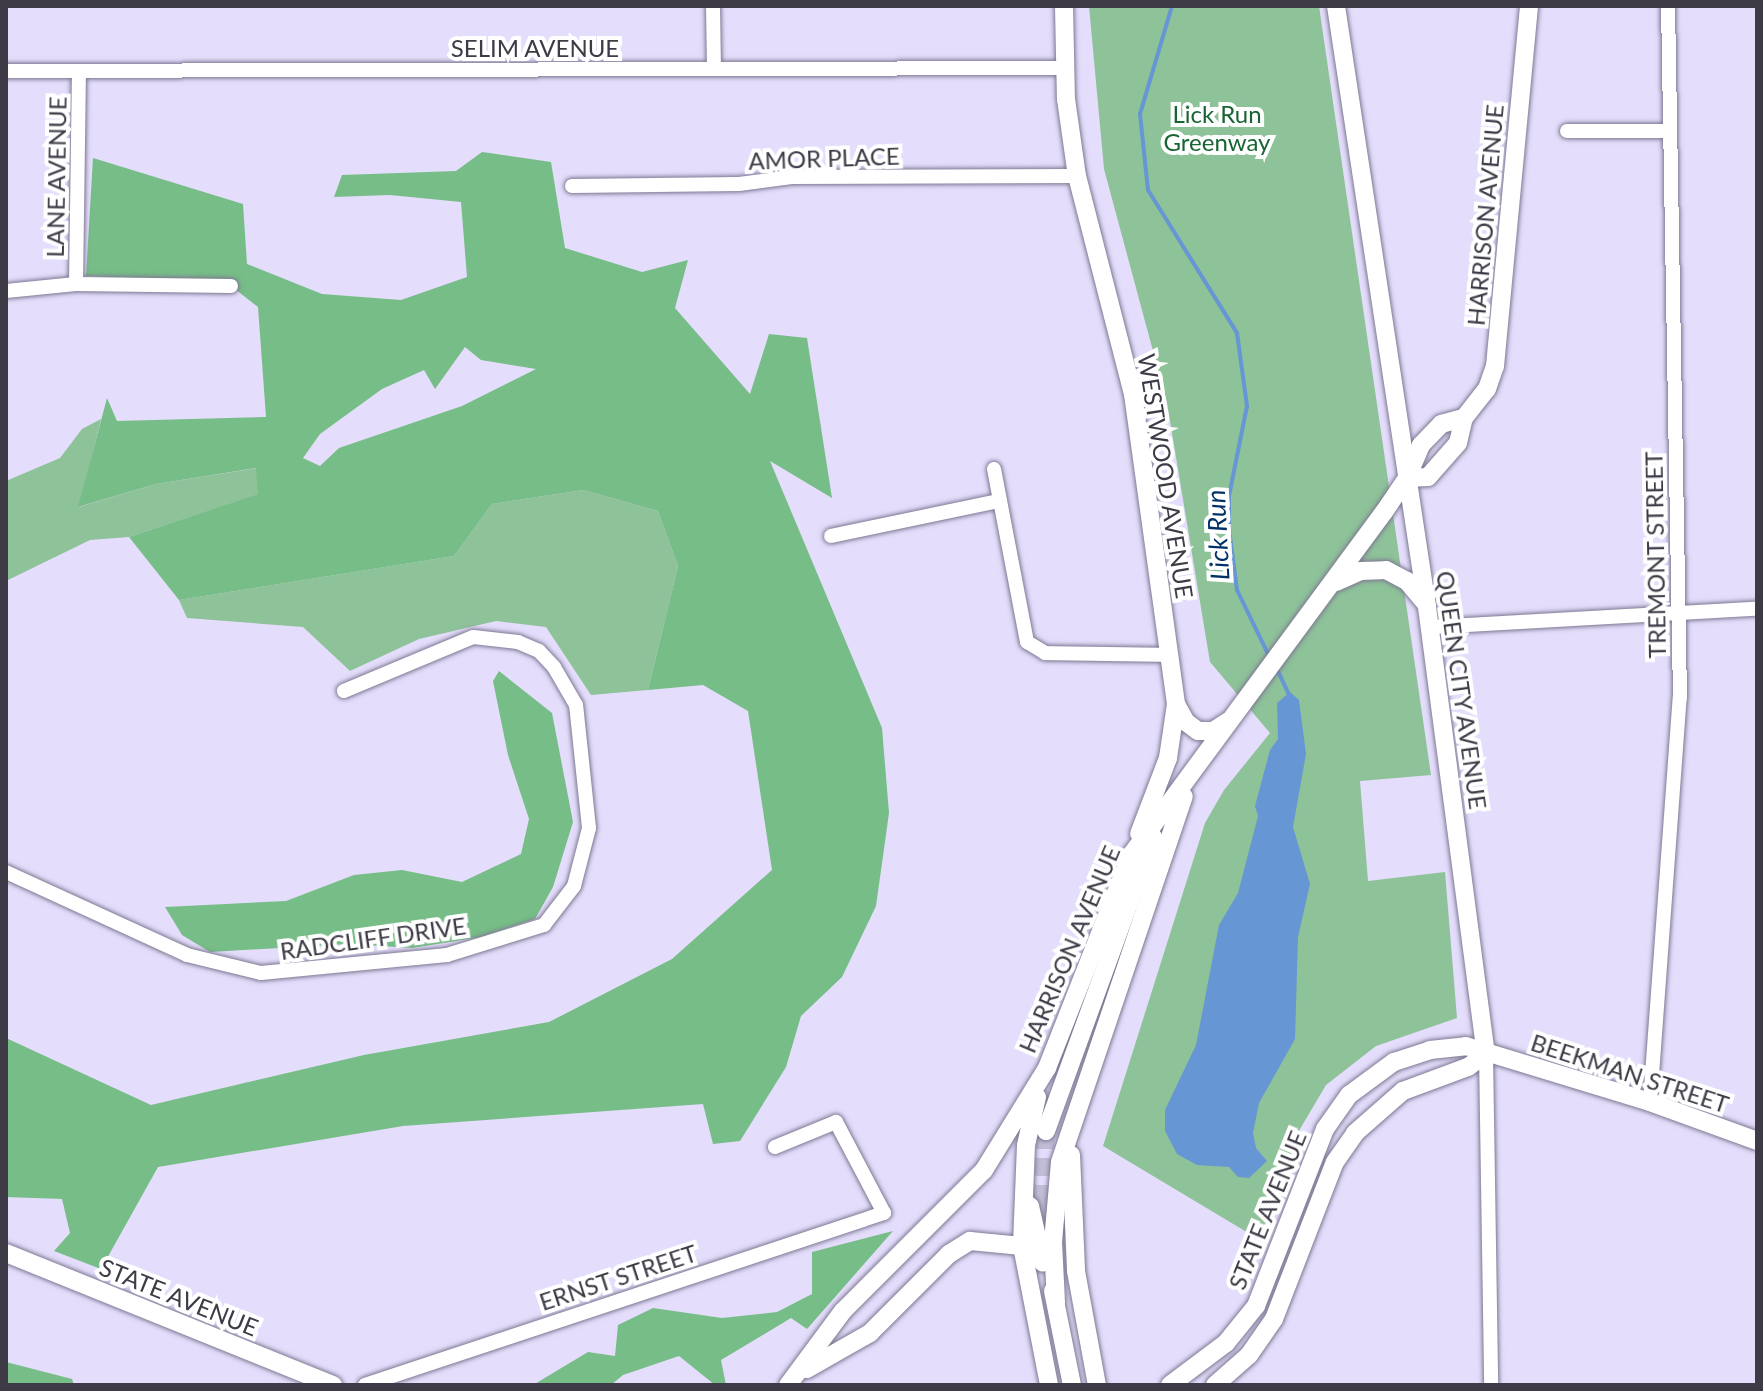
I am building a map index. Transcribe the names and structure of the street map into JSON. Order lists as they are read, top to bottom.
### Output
{
  "streets": {
    "main road": [
      "HARRISON AVENUE",
      "WESTWOOD AVENUE",
      "QUEEN CITY AVENUE",
      "BEEKMAN STREET",
      "STATE AVENUE"
    ],
    "street": [
      "SELIM AVENUE",
      "AMOR PLACE",
      "LANE AVENUE",
      "TREMONT STREET",
      "RADCLIFF DRIVE",
      "ERNST STREET"
    ]
  },
  "crossings": [
    ["SELIM AVENUE", "LANE AVENUE"],
    ["SELIM AVENUE", "WESTWOOD AVENUE"],
    ["AMOR PLACE", "WESTWOOD AVENUE"],
    ["HARRISON AVENUE", "WESTWOOD AVENUE"],
    ["HARRISON AVENUE", "QUEEN CITY AVENUE"],
    ["TREMONT STREET", "BEEKMAN STREET"],
    ["QUEEN CITY AVENUE", "BEEKMAN STREET"],
    ["QUEEN CITY AVENUE", "STATE AVENUE"],
    ["BEEKMAN STREET", "STATE AVENUE"]
  ],
  "water": ["Lick Run"],
  "parks": ["Lick Run Greenway"]
}
